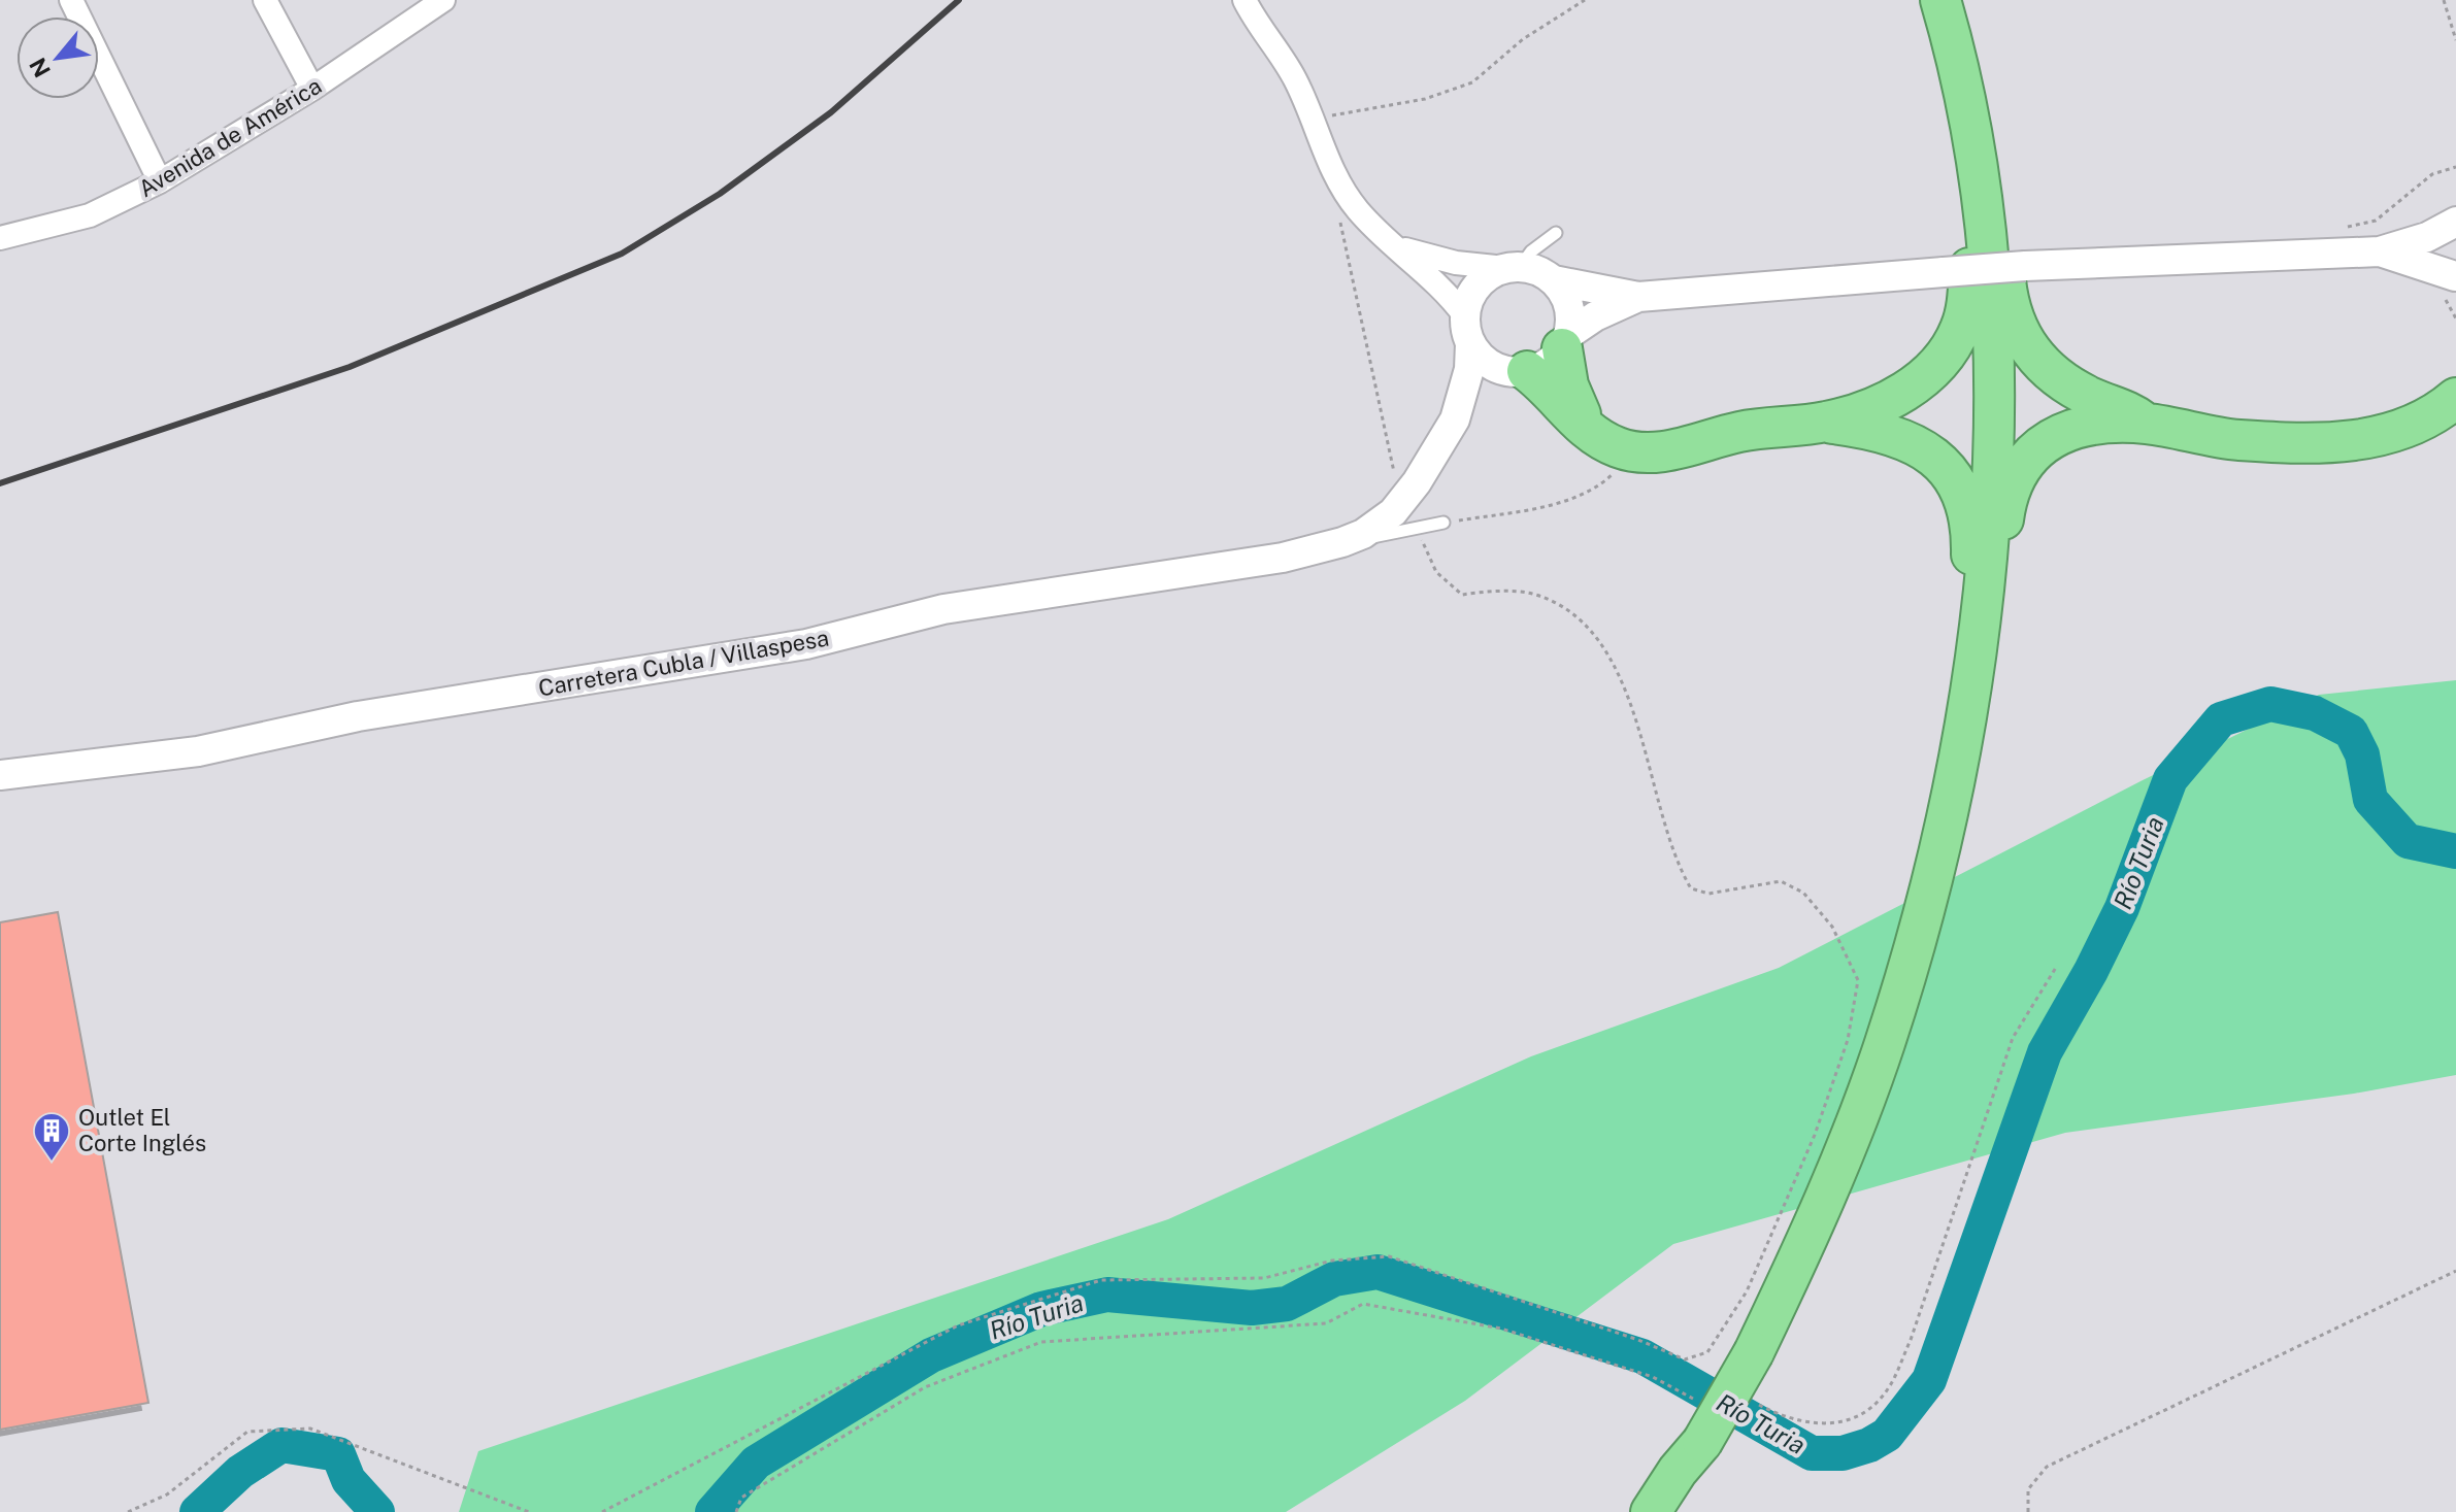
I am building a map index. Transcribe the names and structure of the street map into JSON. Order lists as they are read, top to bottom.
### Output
{
  "streets": {
    "street": ["Avenida de América", "Carretera Cubla / Villaspesa"]
  },
  "water": ["Río Turia"],
  "places": {
    "building": ["Outlet El Corte Inglés"]
  },
  "north": "bottom left"
}
